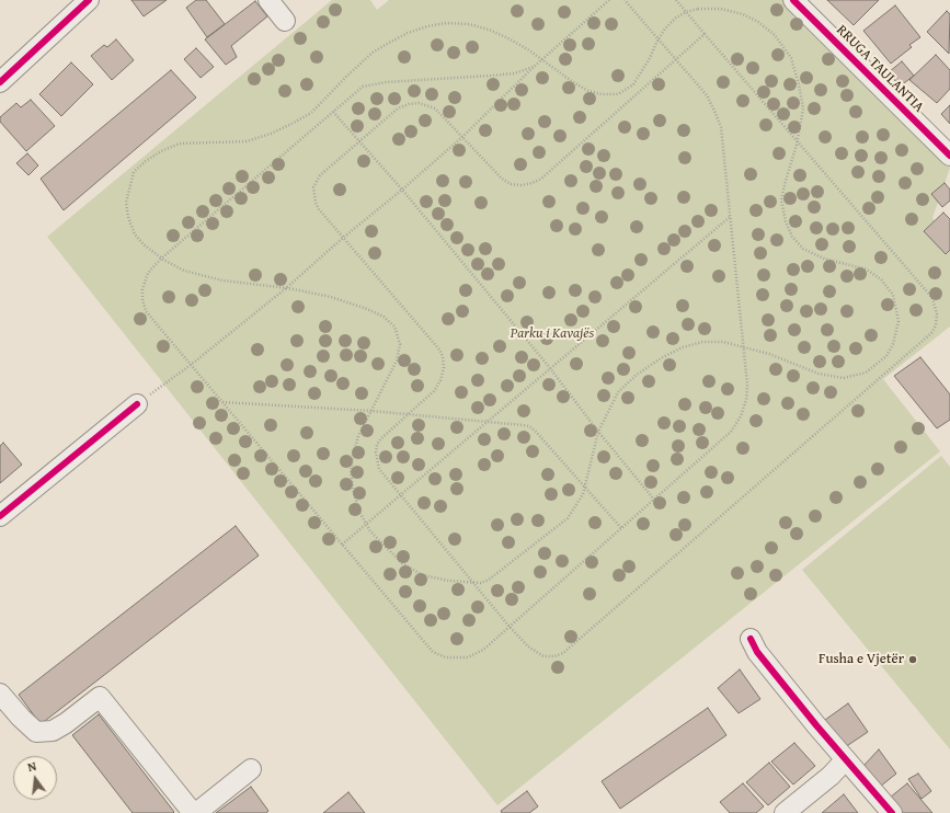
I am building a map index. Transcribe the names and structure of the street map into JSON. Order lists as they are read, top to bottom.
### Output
{
  "streets": {
    "street": ["RRUGA TAULANTIA"]
  },
  "parks": ["Parku i Kavajës"],
  "places": ["Fusha e Vjetër"],
  "north": "top"
}
